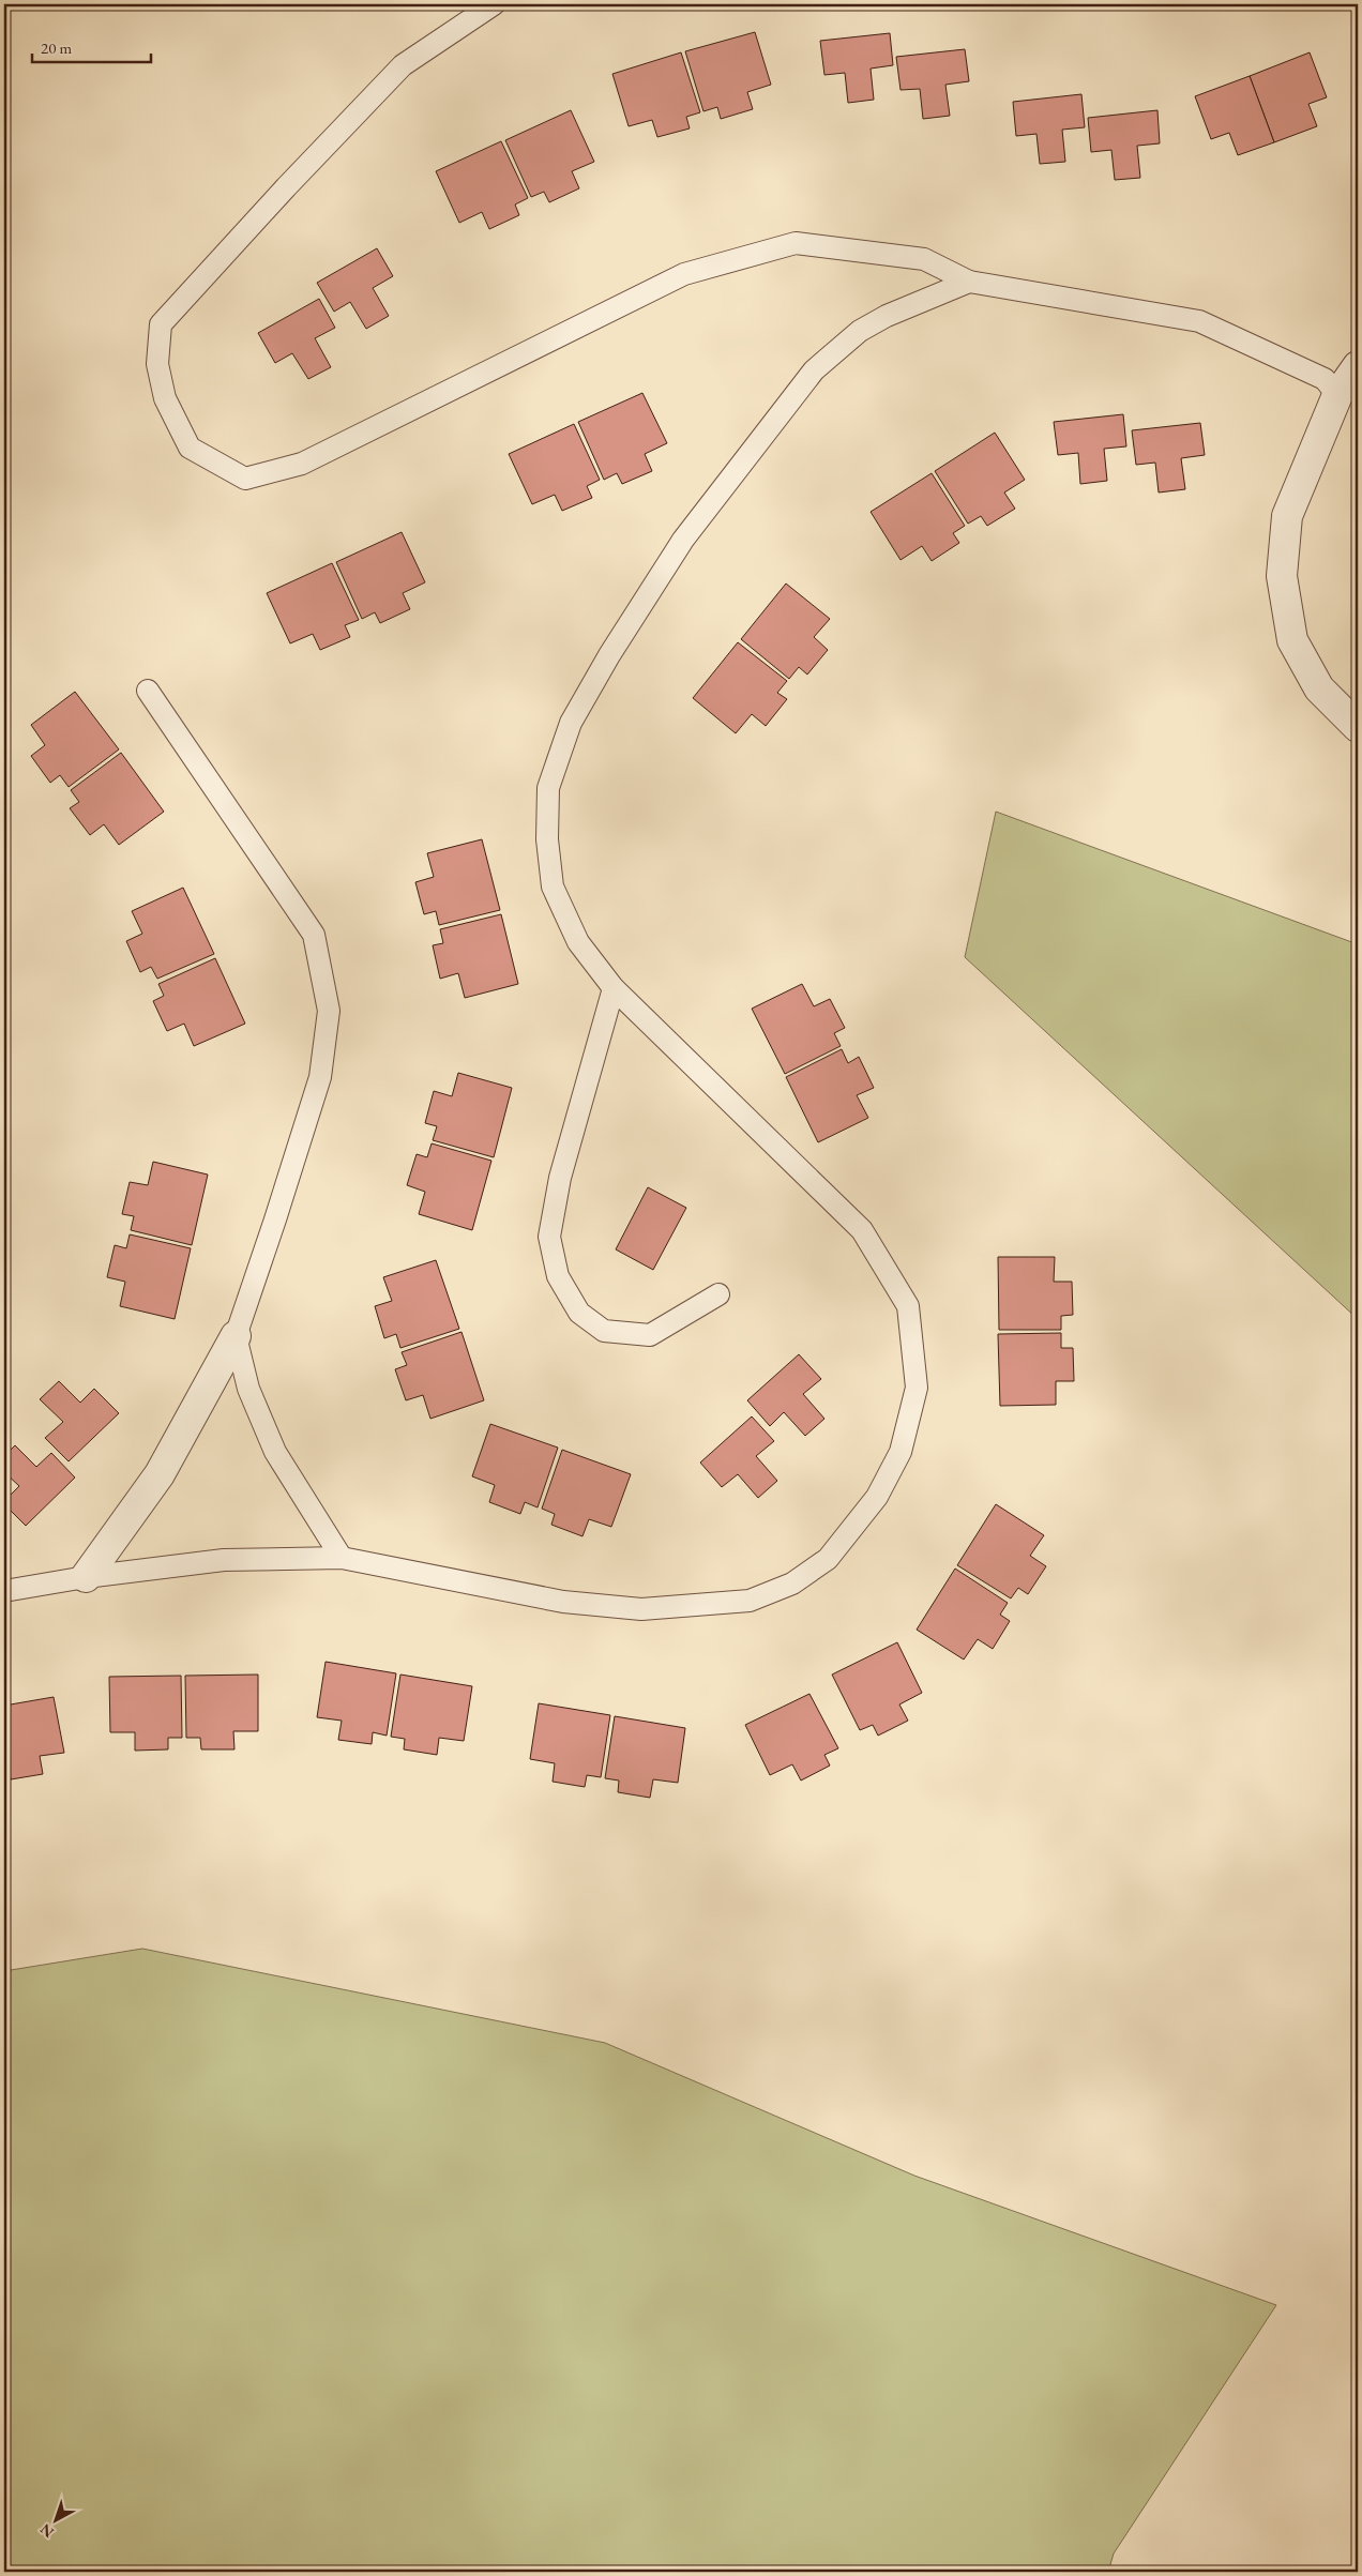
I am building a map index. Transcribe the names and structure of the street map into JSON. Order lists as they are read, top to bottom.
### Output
{
  "scale_bar": "20 m",
  "north": "bottom left"
}
